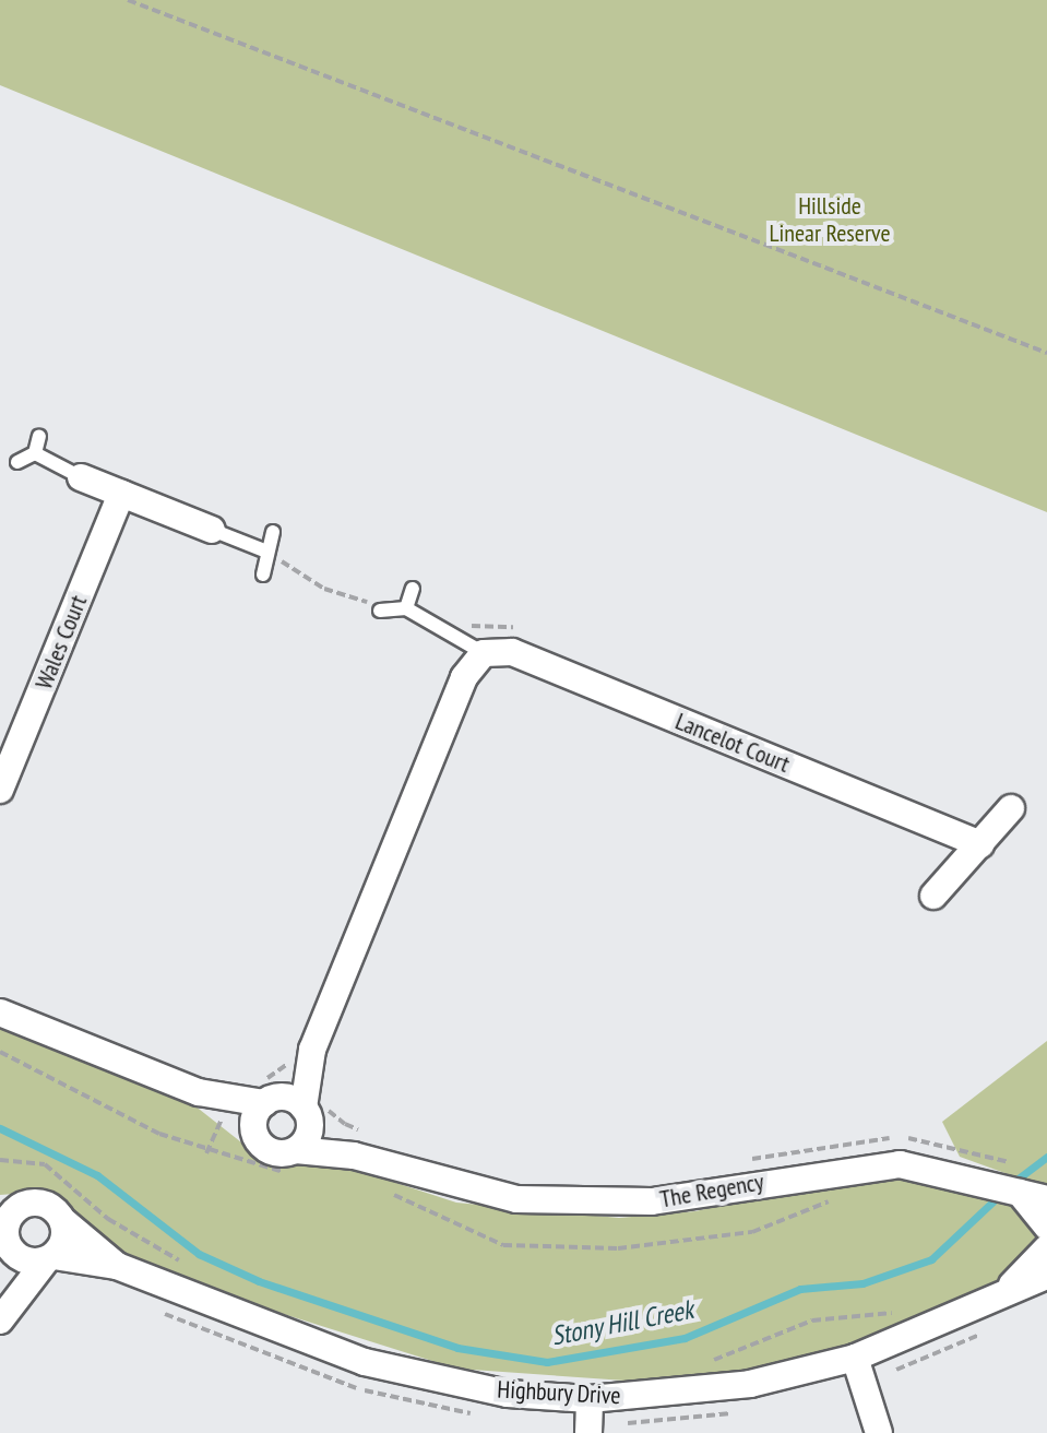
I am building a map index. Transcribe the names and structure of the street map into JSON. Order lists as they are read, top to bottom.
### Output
{
  "streets": {
    "street": [
      "Wales Court",
      "Lancelot Court",
      "The Regency",
      "Highbury Drive"
    ]
  },
  "water": ["Stony Hill Creek"],
  "parks": ["Hillside Linear Reserve"]
}
